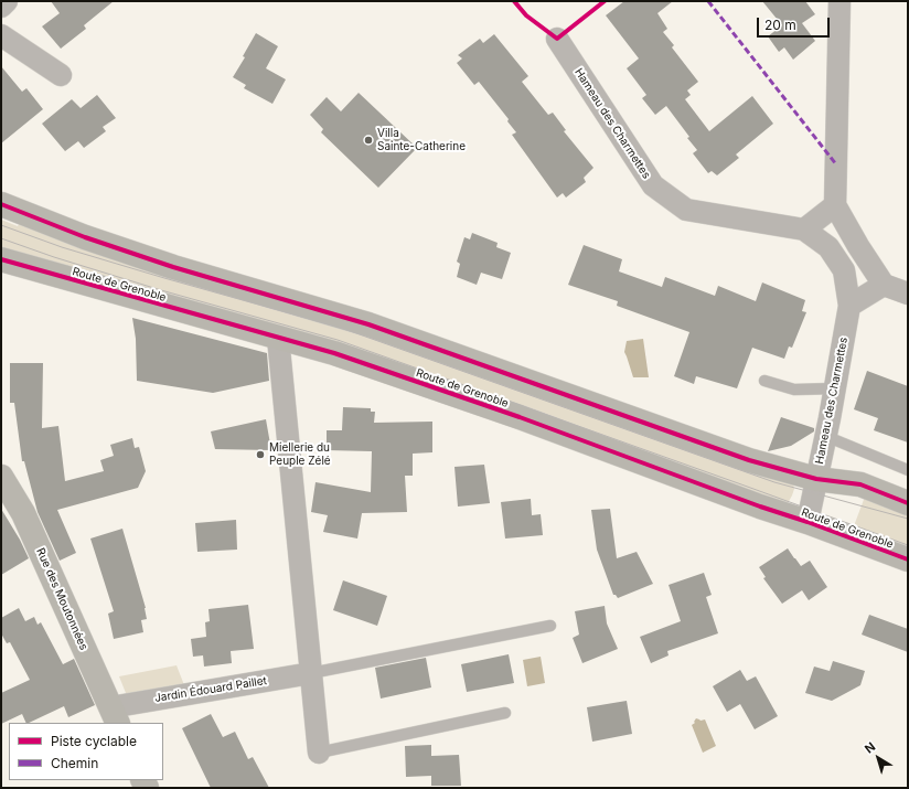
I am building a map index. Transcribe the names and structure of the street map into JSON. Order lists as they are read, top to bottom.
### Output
{
  "streets": {
    "main road": ["Route de Grenoble", "Rue des Moutonnées"],
    "street": ["Hameau des Charmettes", "Jardin Édouard Paillet"]
  },
  "crossings": [
    ["Hameau des Charmettes", "Route de Grenoble"],
    ["Rue des Moutonnées", "Jardin Édouard Paillet"]
  ],
  "places": ["Villa Sainte-Catherine", "Miellerie du Peuple Zélé"],
  "legend": ["Piste cyclable", "Chemin"],
  "scale_bar": "20 m",
  "north": "top left"
}
